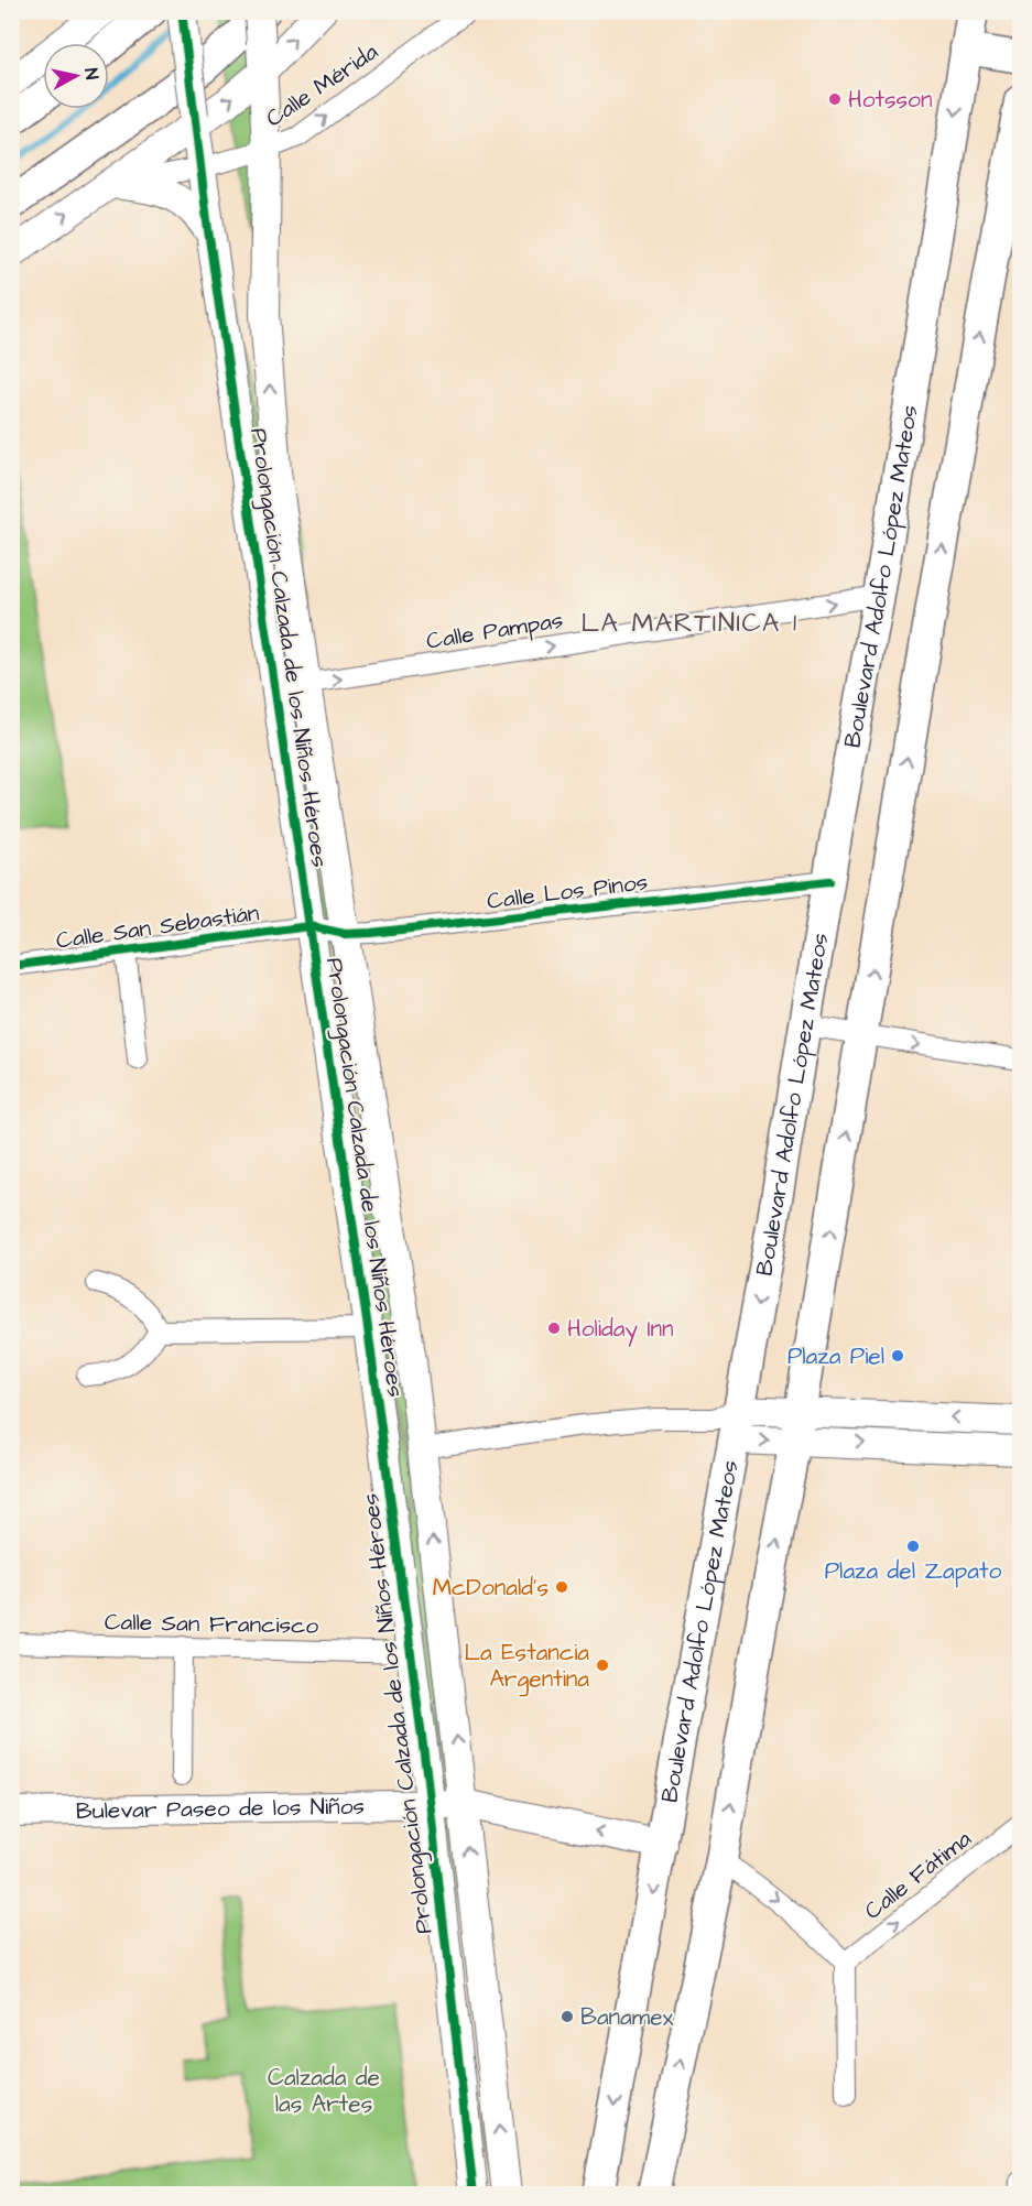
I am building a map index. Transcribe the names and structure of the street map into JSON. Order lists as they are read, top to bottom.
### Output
{
  "streets": {
    "main road": ["Boulevard Adolfo López Mateos"],
    "street": [
      "Calle Mérida",
      "Calle Pampas",
      "Prolongación Calzada de los Niños Héroes",
      "Calle Los Pinos",
      "Calle San Sebastián",
      "Calle San Francisco",
      "Bulevar Paseo de los Niños",
      "Calle Fátima"
    ]
  },
  "crossings": [
    ["Calle Mérida", "Prolongación Calzada de los Niños Héroes"],
    ["Boulevard Adolfo López Mateos", "Calle Pampas"],
    ["Boulevard Adolfo López Mateos", "Calle Los Pinos"],
    ["Boulevard Adolfo López Mateos", "Bulevar Paseo de los Niños"],
    ["Calle Pampas", "Prolongación Calzada de los Niños Héroes"],
    ["Prolongación Calzada de los Niños Héroes", "Calle Los Pinos"],
    ["Prolongación Calzada de los Niños Héroes", "Calle San Sebastián"],
    ["Prolongación Calzada de los Niños Héroes", "Calle San Francisco"],
    ["Prolongación Calzada de los Niños Héroes", "Bulevar Paseo de los Niños"],
    ["Calle Los Pinos", "Calle San Sebastián"]
  ],
  "one_way": ["Calle Pampas", "Calle Fátima"],
  "districts": ["LA MARTINICA 1"],
  "parks": ["Calzada de las Artes"],
  "places": [
    "Hotsson",
    "Holiday Inn",
    "Plaza Piel",
    "Plaza del Zapato",
    "McDonald's",
    "La Estancia Argentina",
    "Banamex"
  ],
  "north": "right"
}
